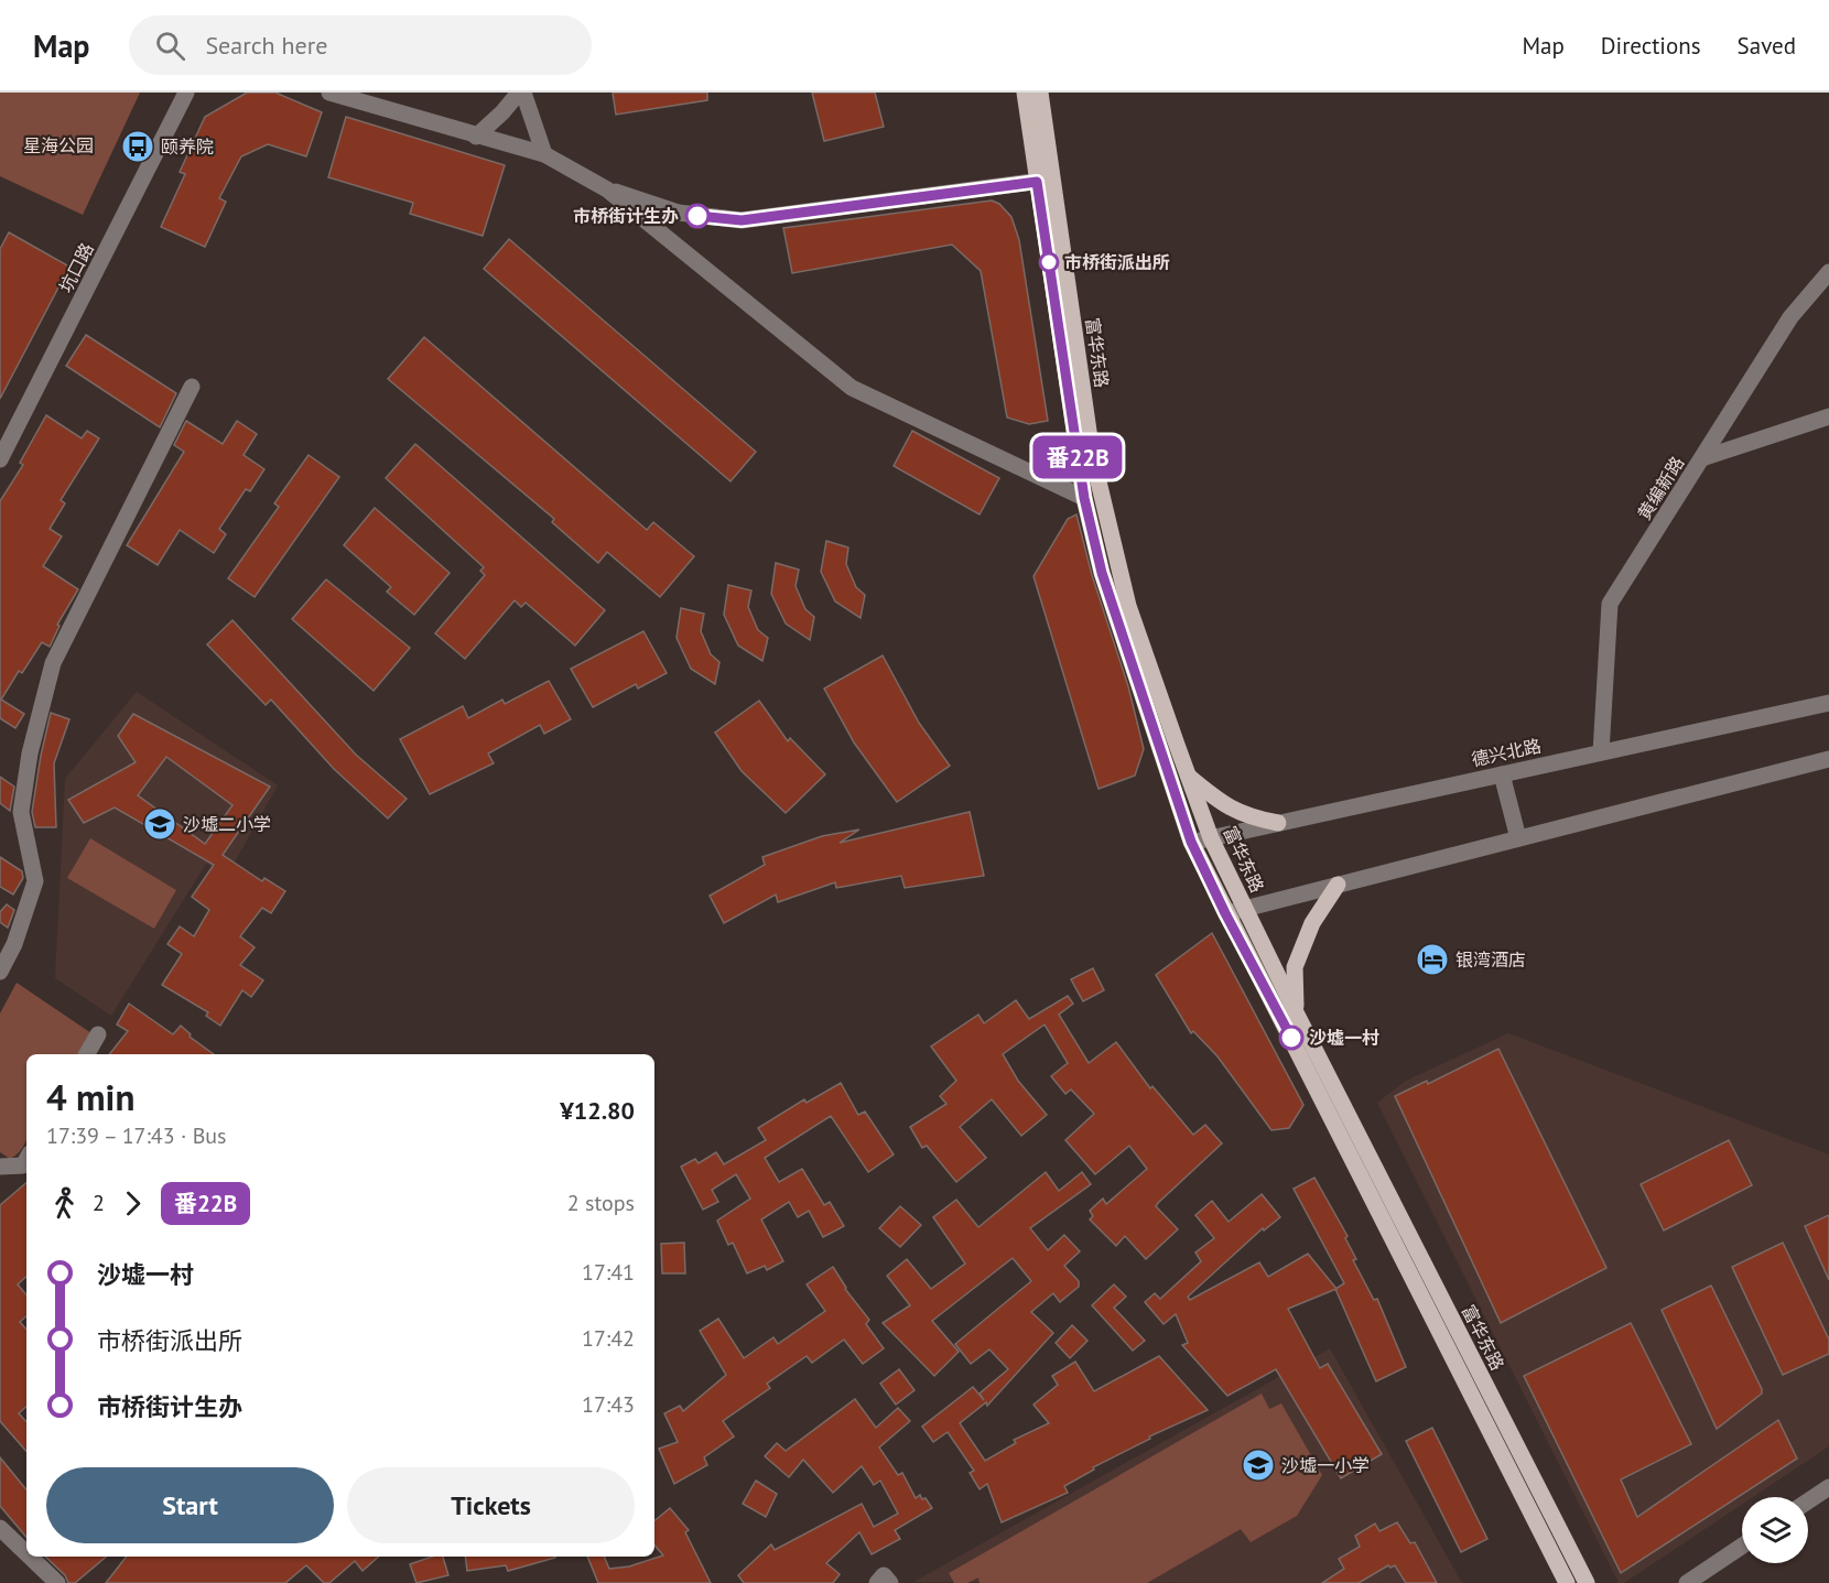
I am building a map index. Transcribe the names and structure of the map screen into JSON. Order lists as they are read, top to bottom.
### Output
{
  "streets": {
    "main road": ["富华东路"],
    "street": ["坑口路", "黄编新路", "德兴北路"]
  },
  "crossings": [
    ["富华东路", "德兴北路"],
    ["黄编新路", "德兴北路"]
  ],
  "parks": ["星海公园"],
  "places": {
    "bus stop": ["颐养院"],
    "other": ["市桥街计生办", "市桥街派出所", "沙墟一村"],
    "school or university": ["沙墟二小学", "沙墟一小学"],
    "hotel": ["银湾酒店"]
  },
  "lines": ["bus line 番22B"],
  "page": {
    "header": "Map",
    "search": "Search here",
    "nav": ["Map", "Directions", "Saved"],
    "on_map": "番22B",
    "heading": ["4 min", "17:39 – 17:43 · Bus", "¥12.80"],
    "legs": ["2", "番22B", "2 stops"],
    "list": [
      {
        "name": "沙墟一村",
        "value": "17:41"
      },
      {
        "name": "市桥街派出所",
        "value": "17:42"
      },
      {
        "name": "市桥街计生办",
        "value": "17:43"
      }
    ],
    "buttons": ["Start", "Tickets"]
  }
}
